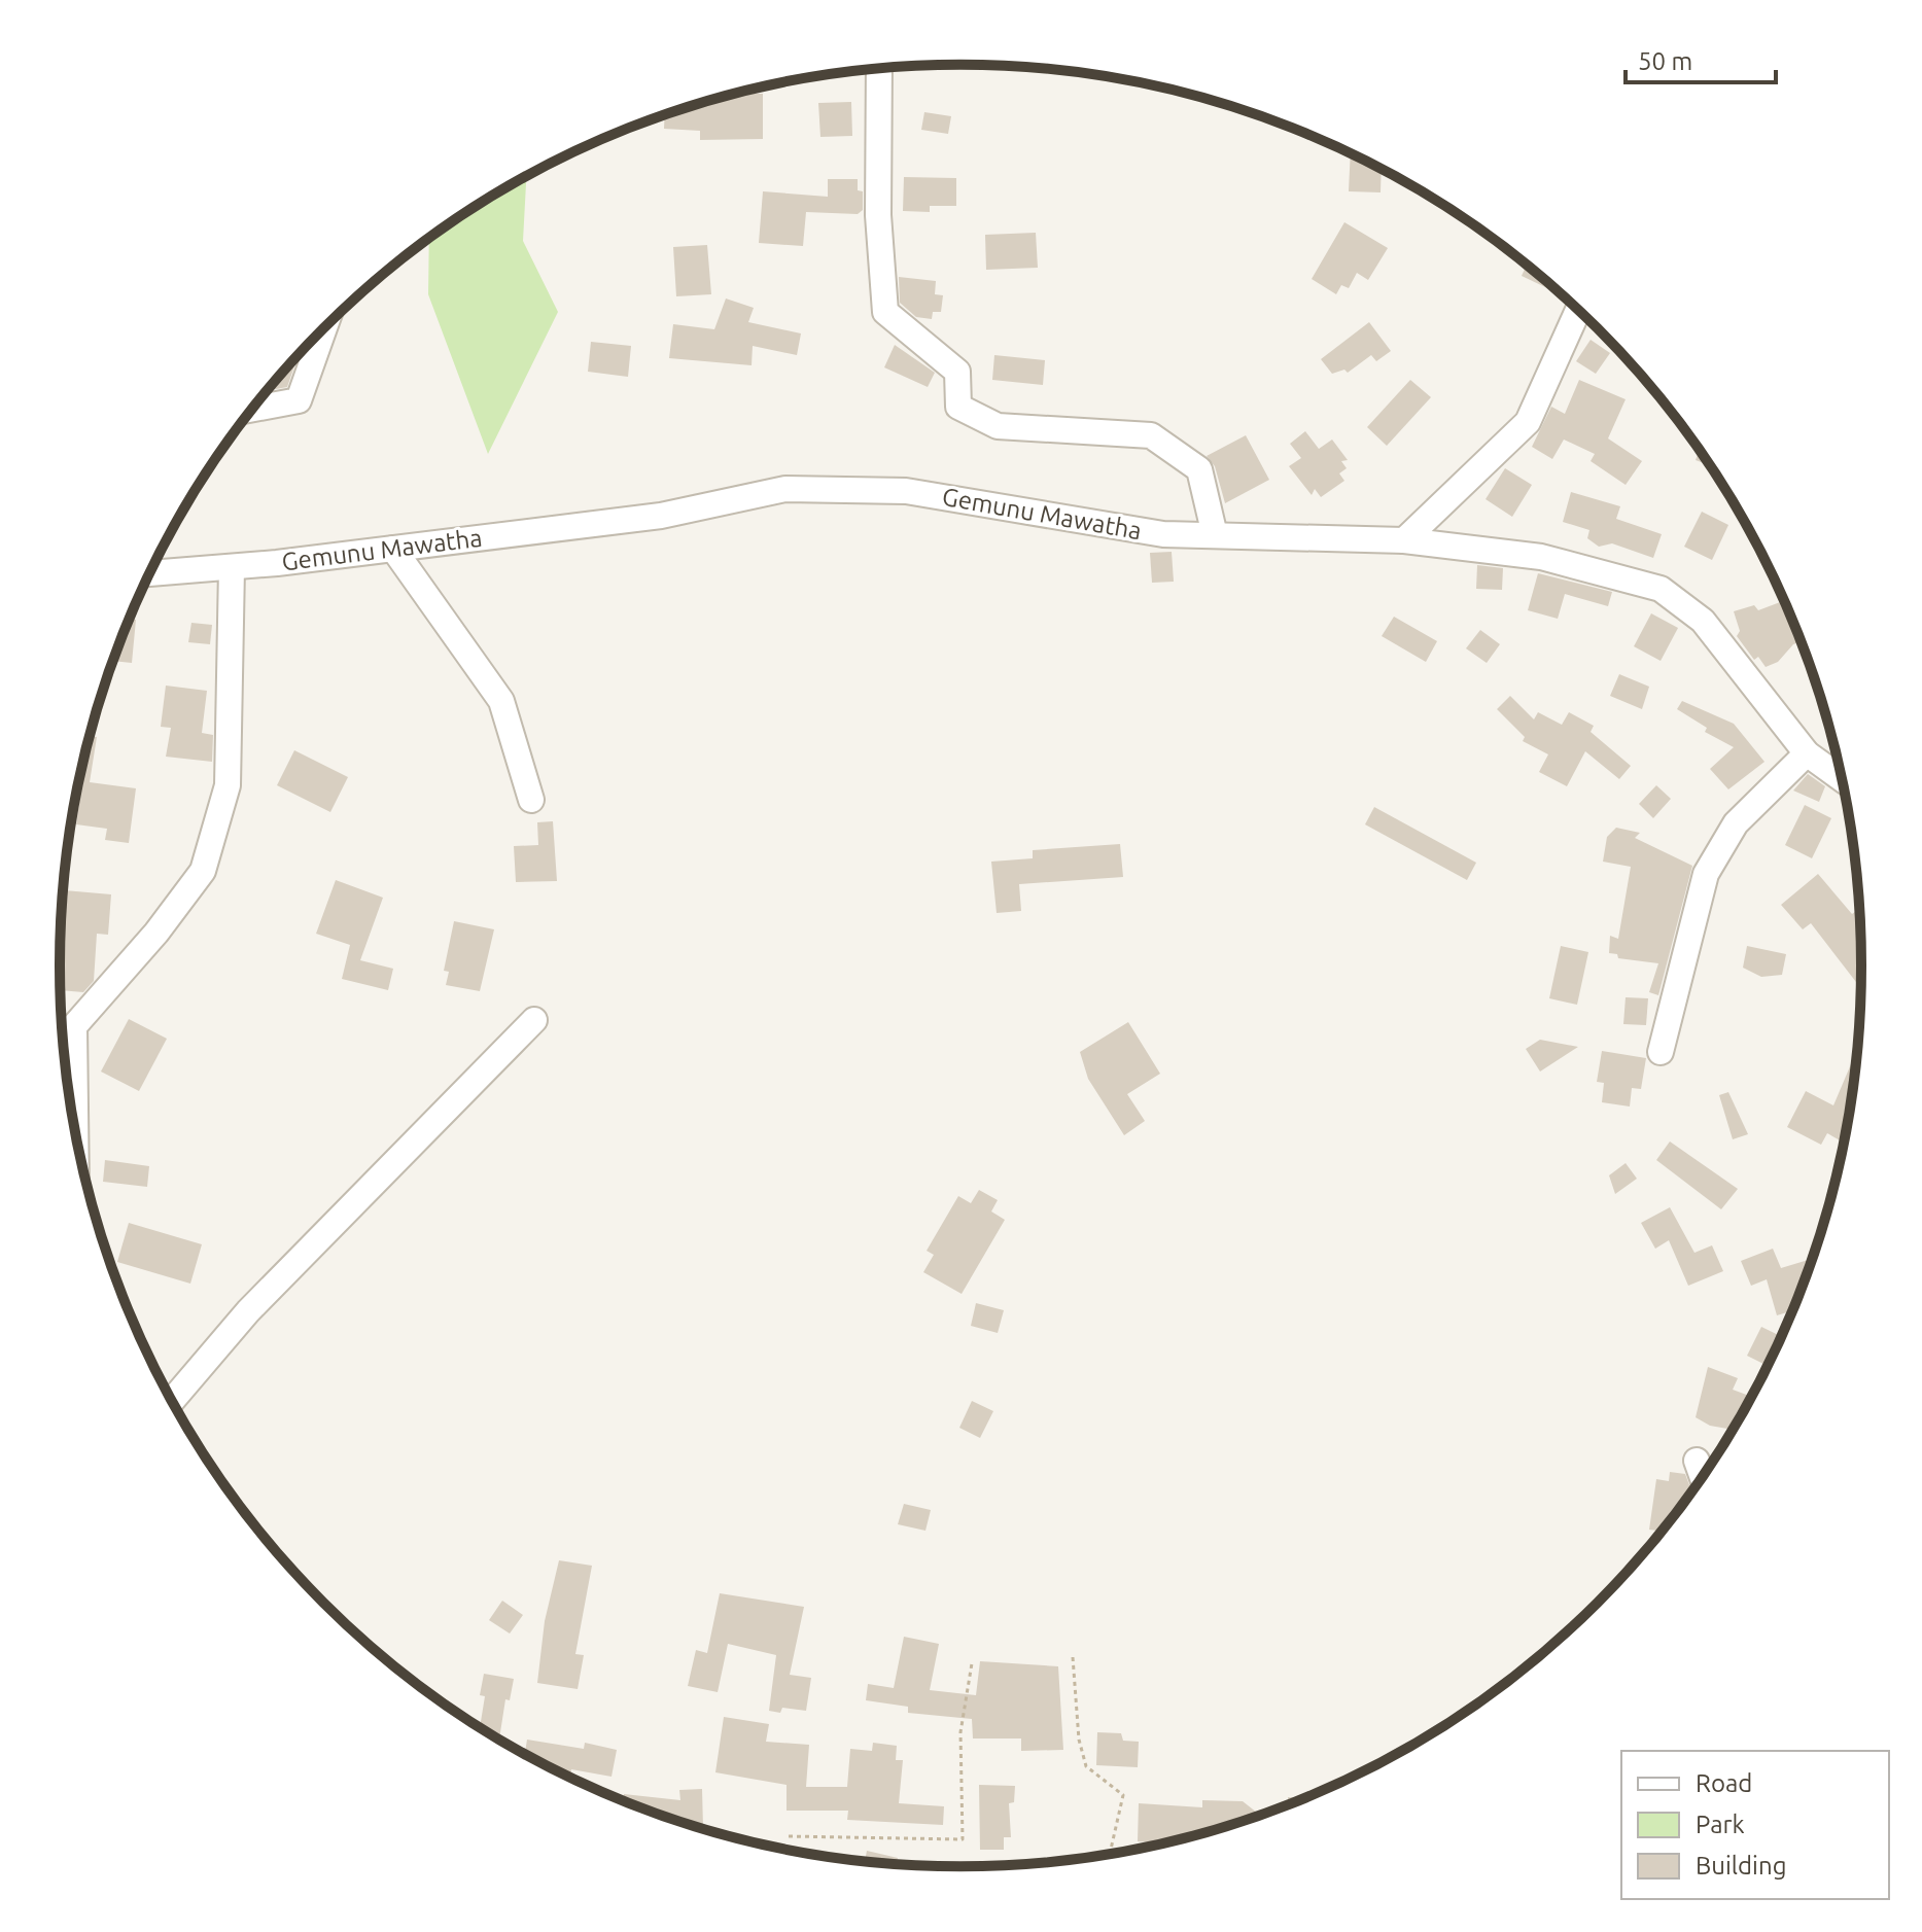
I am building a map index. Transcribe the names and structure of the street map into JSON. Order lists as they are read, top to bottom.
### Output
{
  "streets": {
    "street": ["Gemunu Mawatha"]
  },
  "legend": ["Road", "Park", "Building"],
  "scale_bar": "50 m"
}
